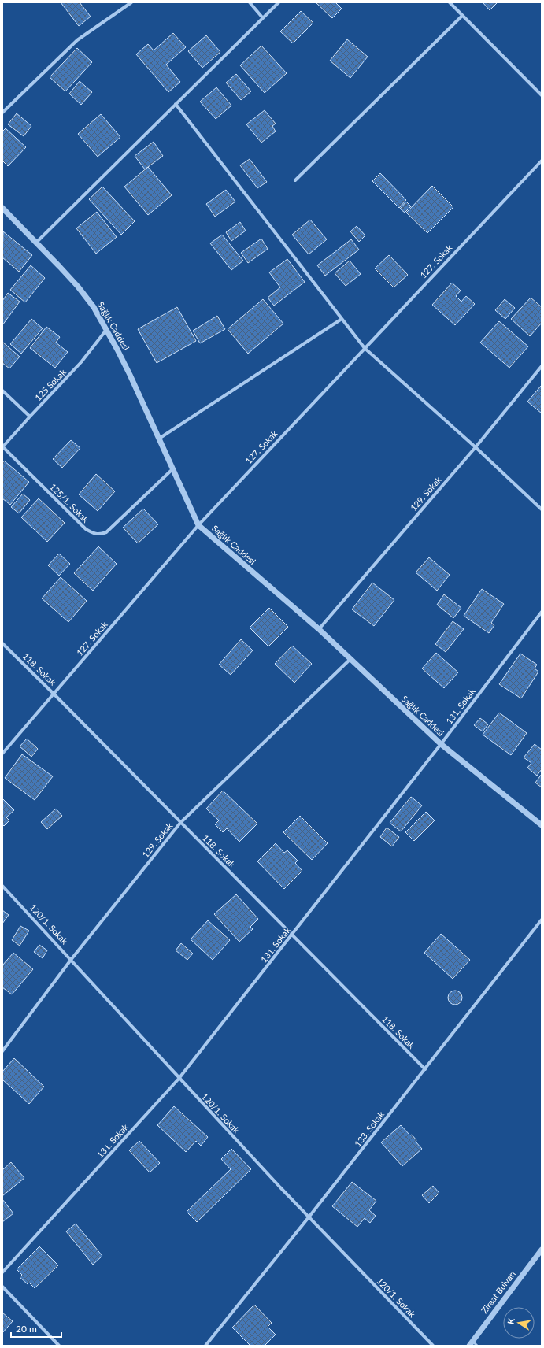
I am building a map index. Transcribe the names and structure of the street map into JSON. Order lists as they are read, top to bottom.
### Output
{
  "streets": {
    "street": [
      "127. Sokak",
      "Sağlık Caddesi",
      "125 Sokak",
      "129. Sokak",
      "125/1. Sokak",
      "118. Sokak",
      "131. Sokak",
      "120/1. Sokak",
      "133. Sokak",
      "Ziraat Bulvarı"
    ]
  },
  "crossings": [
    ["127. Sokak", "Sağlık Caddesi"],
    ["127. Sokak", "118. Sokak"],
    ["Sağlık Caddesi", "125 Sokak"],
    ["Sağlık Caddesi", "129. Sokak"],
    ["Sağlık Caddesi", "125/1. Sokak"],
    ["Sağlık Caddesi", "131. Sokak"],
    ["125 Sokak", "125/1. Sokak"],
    ["129. Sokak", "118. Sokak"],
    ["129. Sokak", "120/1. Sokak"],
    ["118. Sokak", "131. Sokak"],
    ["118. Sokak", "133. Sokak"],
    ["131. Sokak", "120/1. Sokak"],
    ["120/1. Sokak", "133. Sokak"]
  ],
  "scale_bar": "20 m",
  "north": "left"
}
